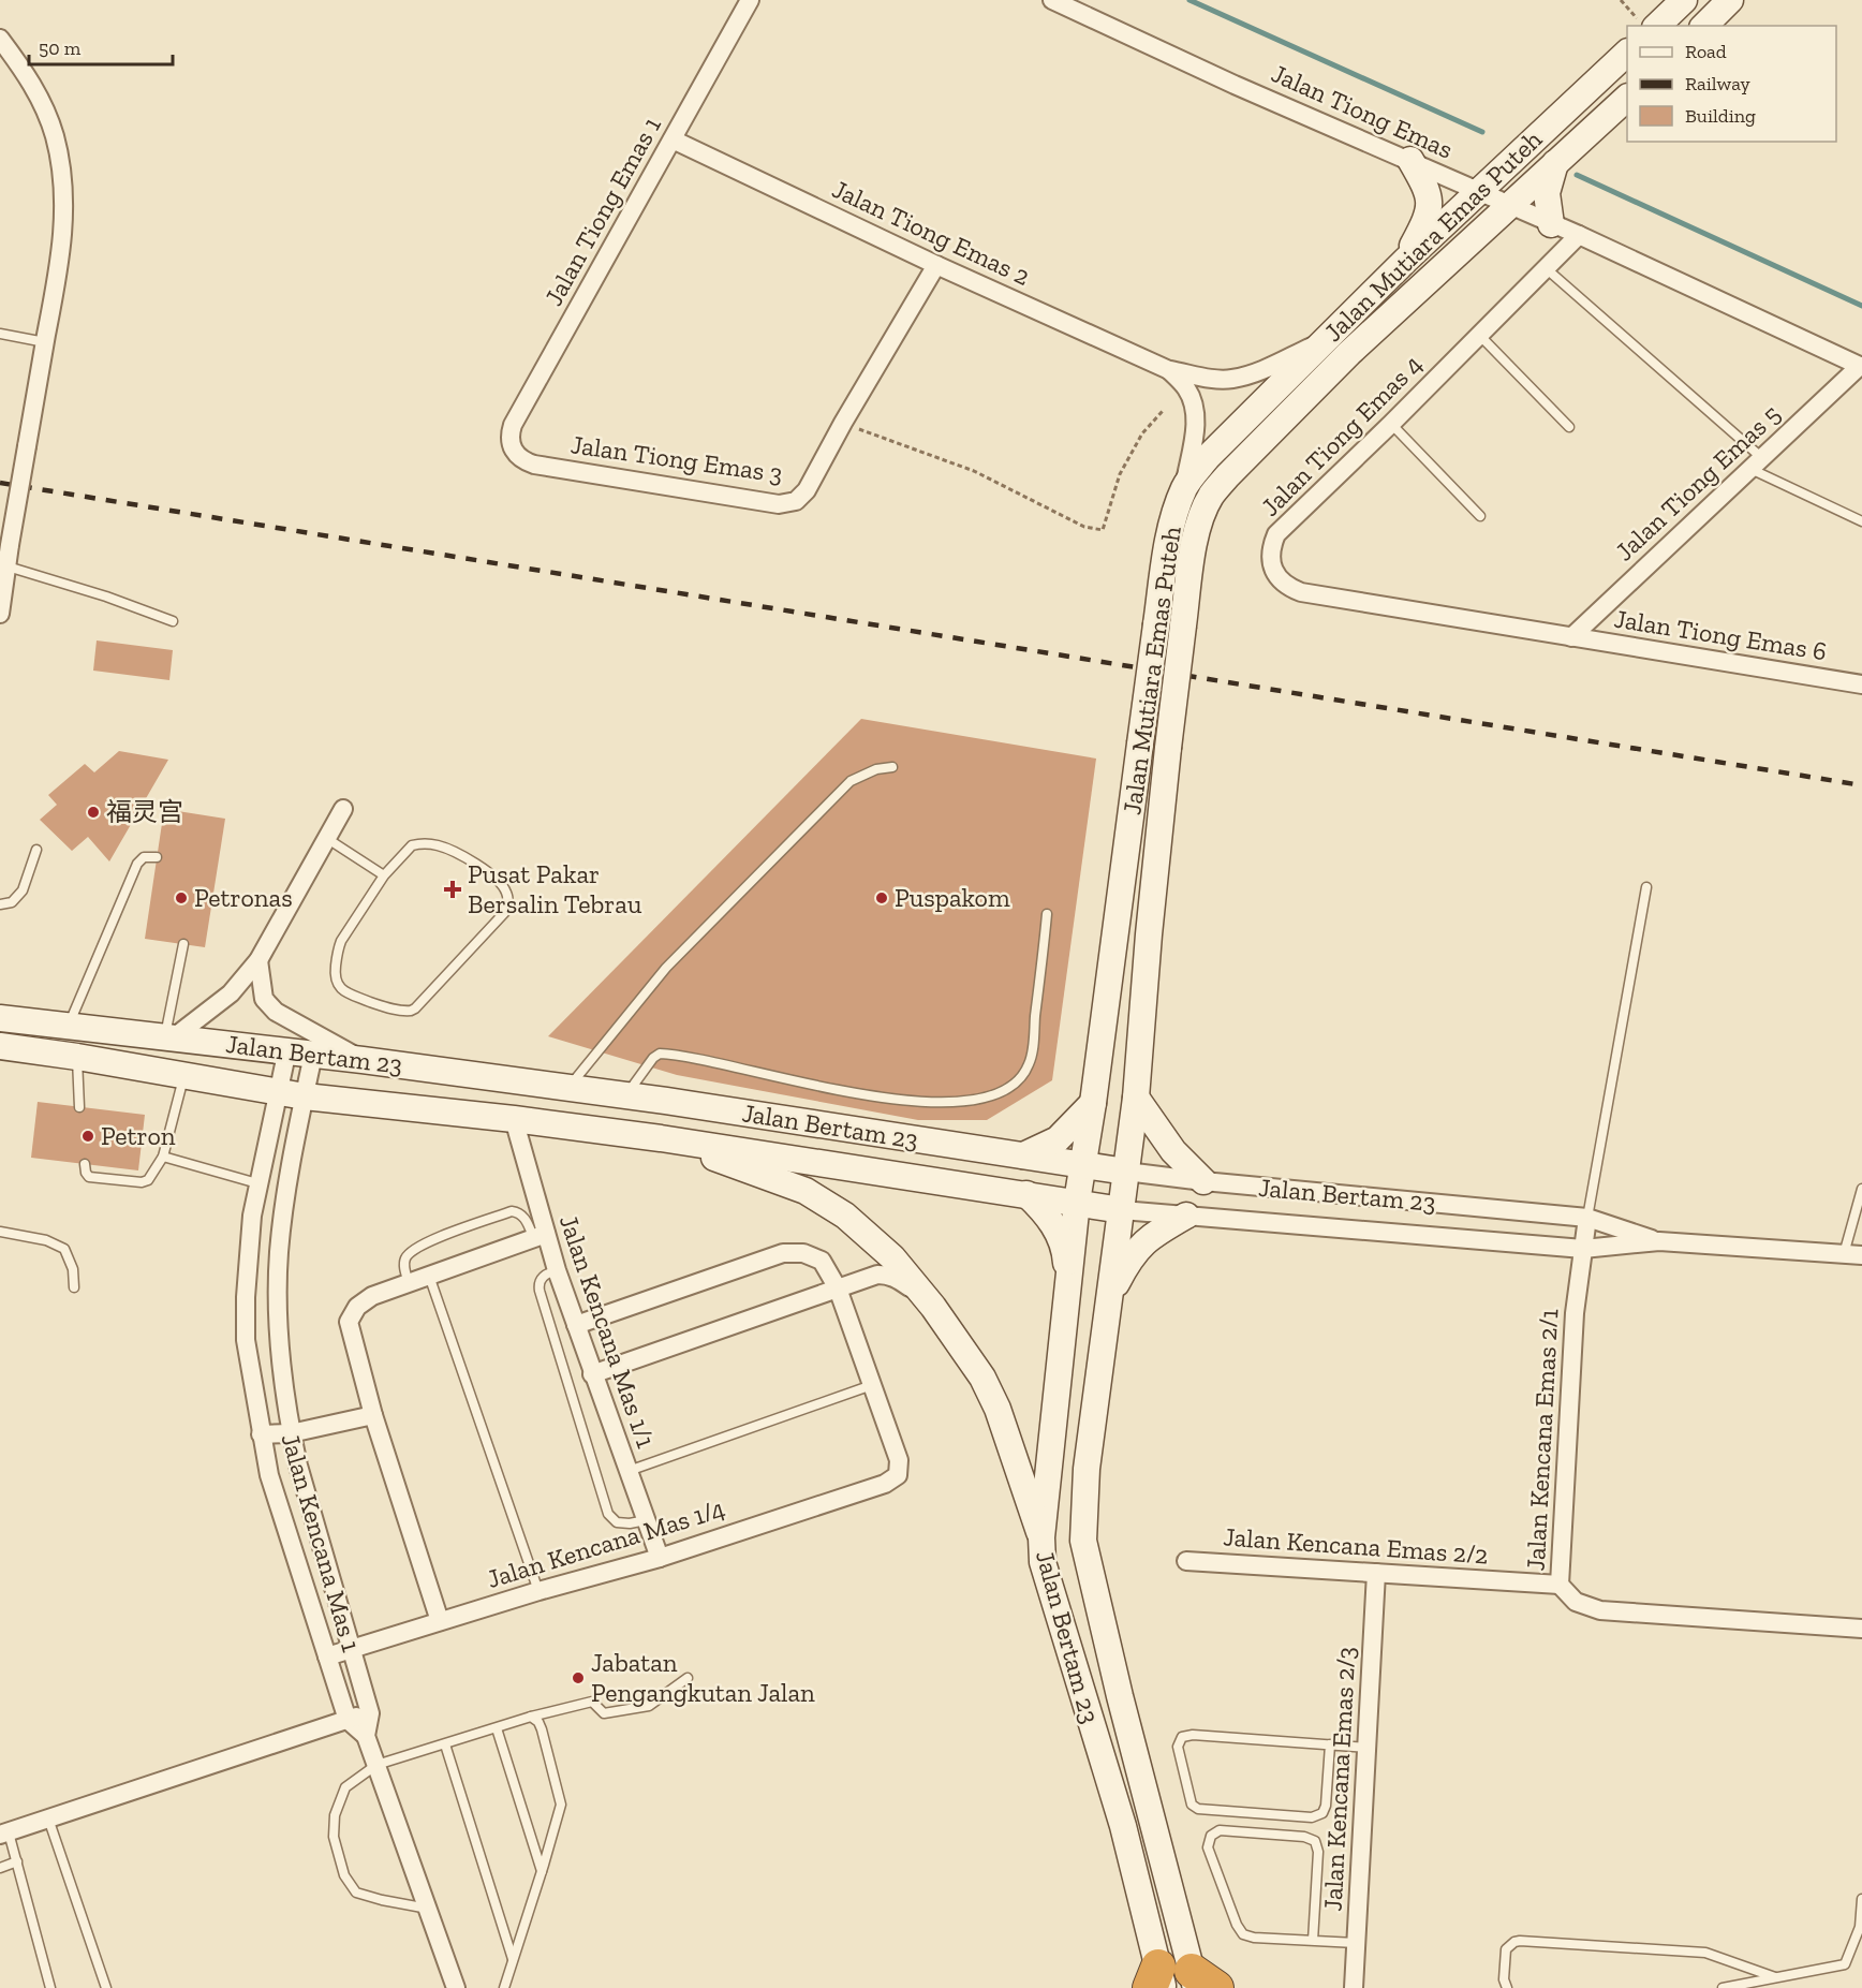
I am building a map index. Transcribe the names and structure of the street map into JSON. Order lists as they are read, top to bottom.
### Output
{
  "streets": {
    "street": [
      "Jalan Tiong Emas",
      "Jalan Tiong Emas 1",
      "Jalan Tiong Emas 2",
      "Jalan Mutiara Emas Puteh",
      "Jalan Tiong Emas 4",
      "Jalan Tiong Emas 3",
      "Jalan Tiong Emas 5",
      "Jalan Tiong Emas 6",
      "Jalan Bertam 23",
      "Jalan Kencana Mas 1/1",
      "Jalan Kencana Emas 2/1",
      "Jalan Kencana Mas 1",
      "Jalan Kencana Mas 1/4",
      "Jalan Kencana Emas 2/2",
      "Jalan Kencana Emas 2/3"
    ]
  },
  "crossings": [
    ["Jalan Tiong Emas", "Jalan Mutiara Emas Puteh"],
    ["Jalan Tiong Emas", "Jalan Tiong Emas 4"],
    ["Jalan Tiong Emas", "Jalan Tiong Emas 5"],
    ["Jalan Tiong Emas 1", "Jalan Tiong Emas 2"],
    ["Jalan Tiong Emas 1", "Jalan Tiong Emas 3"],
    ["Jalan Tiong Emas 2", "Jalan Mutiara Emas Puteh"],
    ["Jalan Tiong Emas 2", "Jalan Tiong Emas 3"],
    ["Jalan Mutiara Emas Puteh", "Jalan Bertam 23"],
    ["Jalan Tiong Emas 4", "Jalan Tiong Emas 5"],
    ["Jalan Tiong Emas 4", "Jalan Tiong Emas 6"],
    ["Jalan Tiong Emas 5", "Jalan Tiong Emas 6"],
    ["Jalan Bertam 23", "Jalan Kencana Mas 1/1"],
    ["Jalan Bertam 23", "Jalan Kencana Emas 2/1"],
    ["Jalan Bertam 23", "Jalan Kencana Mas 1"],
    ["Jalan Kencana Mas 1/1", "Jalan Kencana Mas 1/4"],
    ["Jalan Kencana Emas 2/1", "Jalan Kencana Emas 2/2"],
    ["Jalan Kencana Mas 1", "Jalan Kencana Mas 1/4"],
    ["Jalan Kencana Emas 2/2", "Jalan Kencana Emas 2/3"]
  ],
  "places": {
    "other": [
      "福灵宫",
      "Petronas",
      "Puspakom",
      "Petron",
      "Jabatan Pengangkutan Jalan"
    ],
    "health": ["Pusat Pakar Bersalin Tebrau"]
  },
  "legend": ["Road", "Railway", "Building"],
  "scale_bar": "50 m"
}
